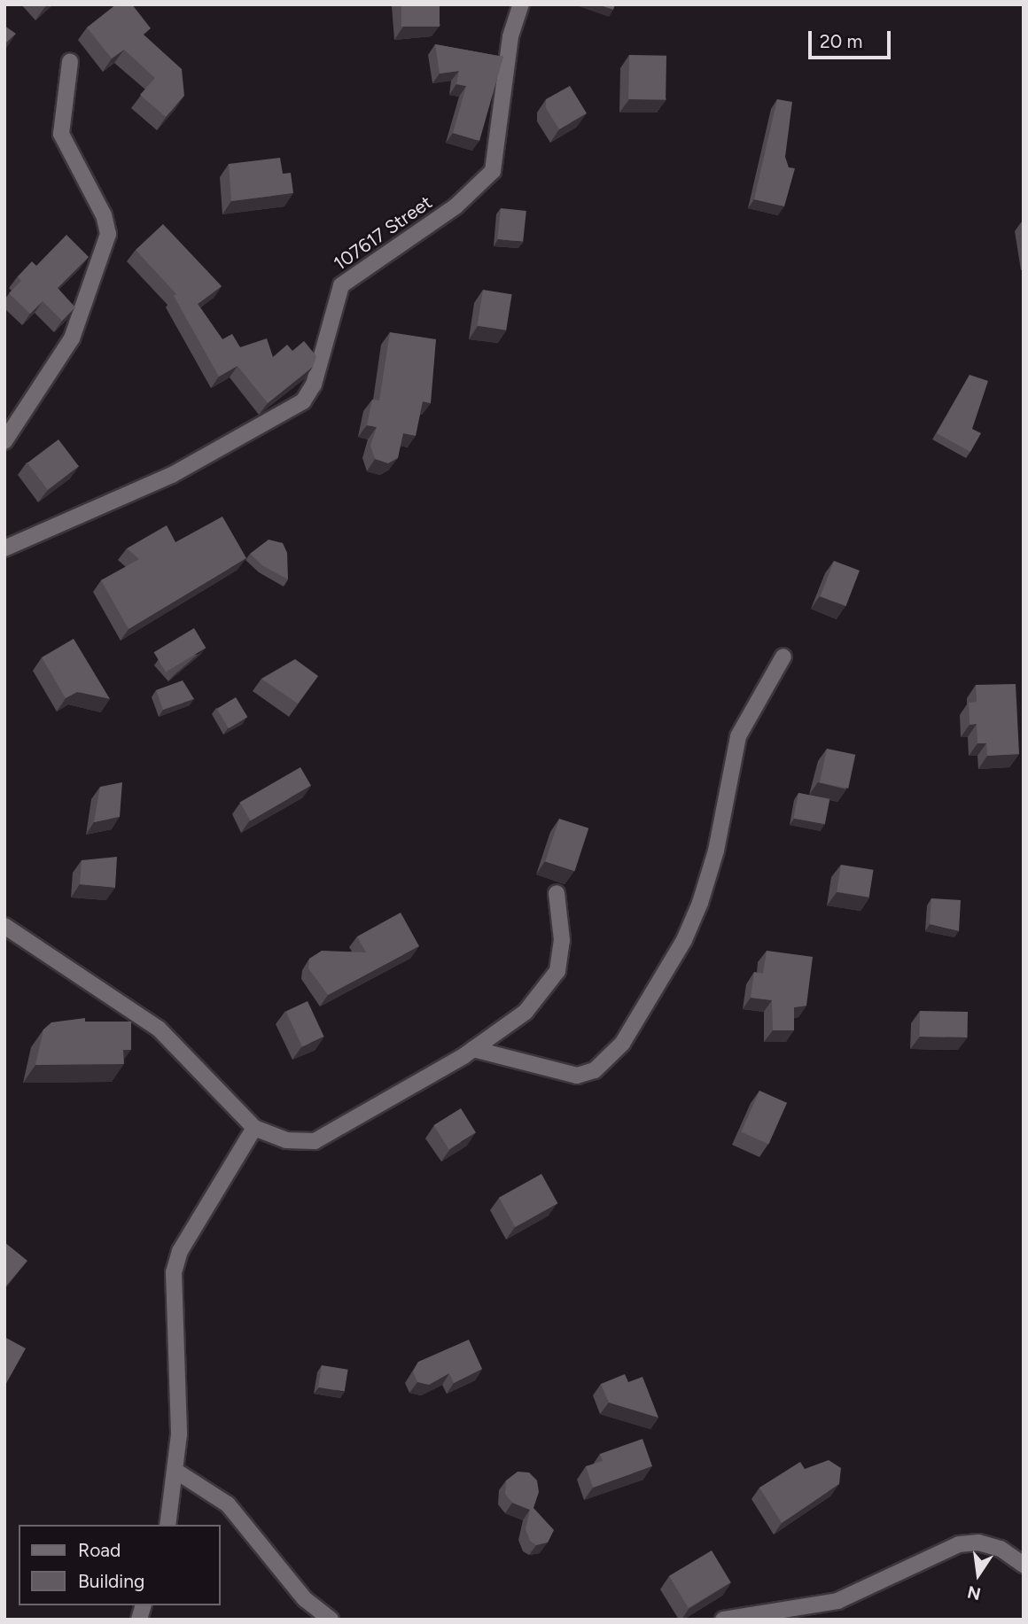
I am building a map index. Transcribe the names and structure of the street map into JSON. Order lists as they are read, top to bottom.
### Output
{
  "streets": {
    "street": ["107617 Street"]
  },
  "legend": ["Road", "Building"],
  "scale_bar": "20 m",
  "north": "bottom"
}
